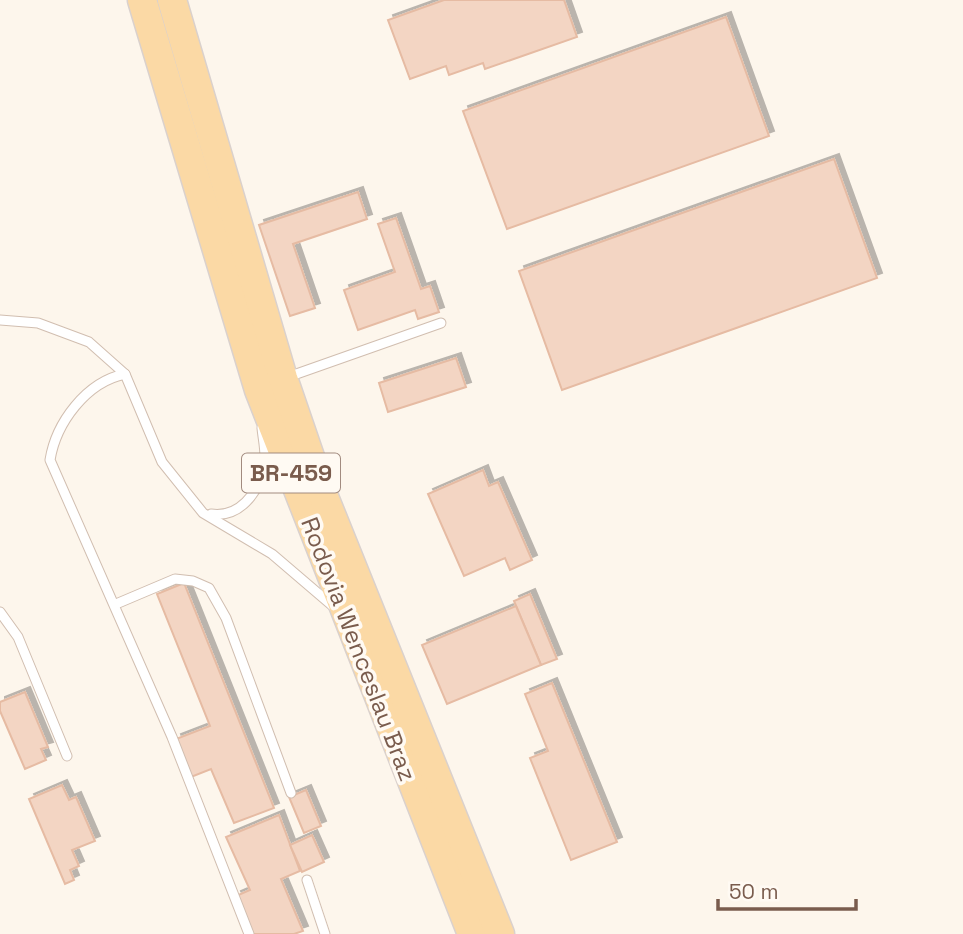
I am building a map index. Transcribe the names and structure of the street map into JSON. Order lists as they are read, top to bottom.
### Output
{
  "streets": {
    "main road": ["BR-459", "Rodovia Wenceslau Braz"]
  },
  "scale_bar": "50 m"
}
